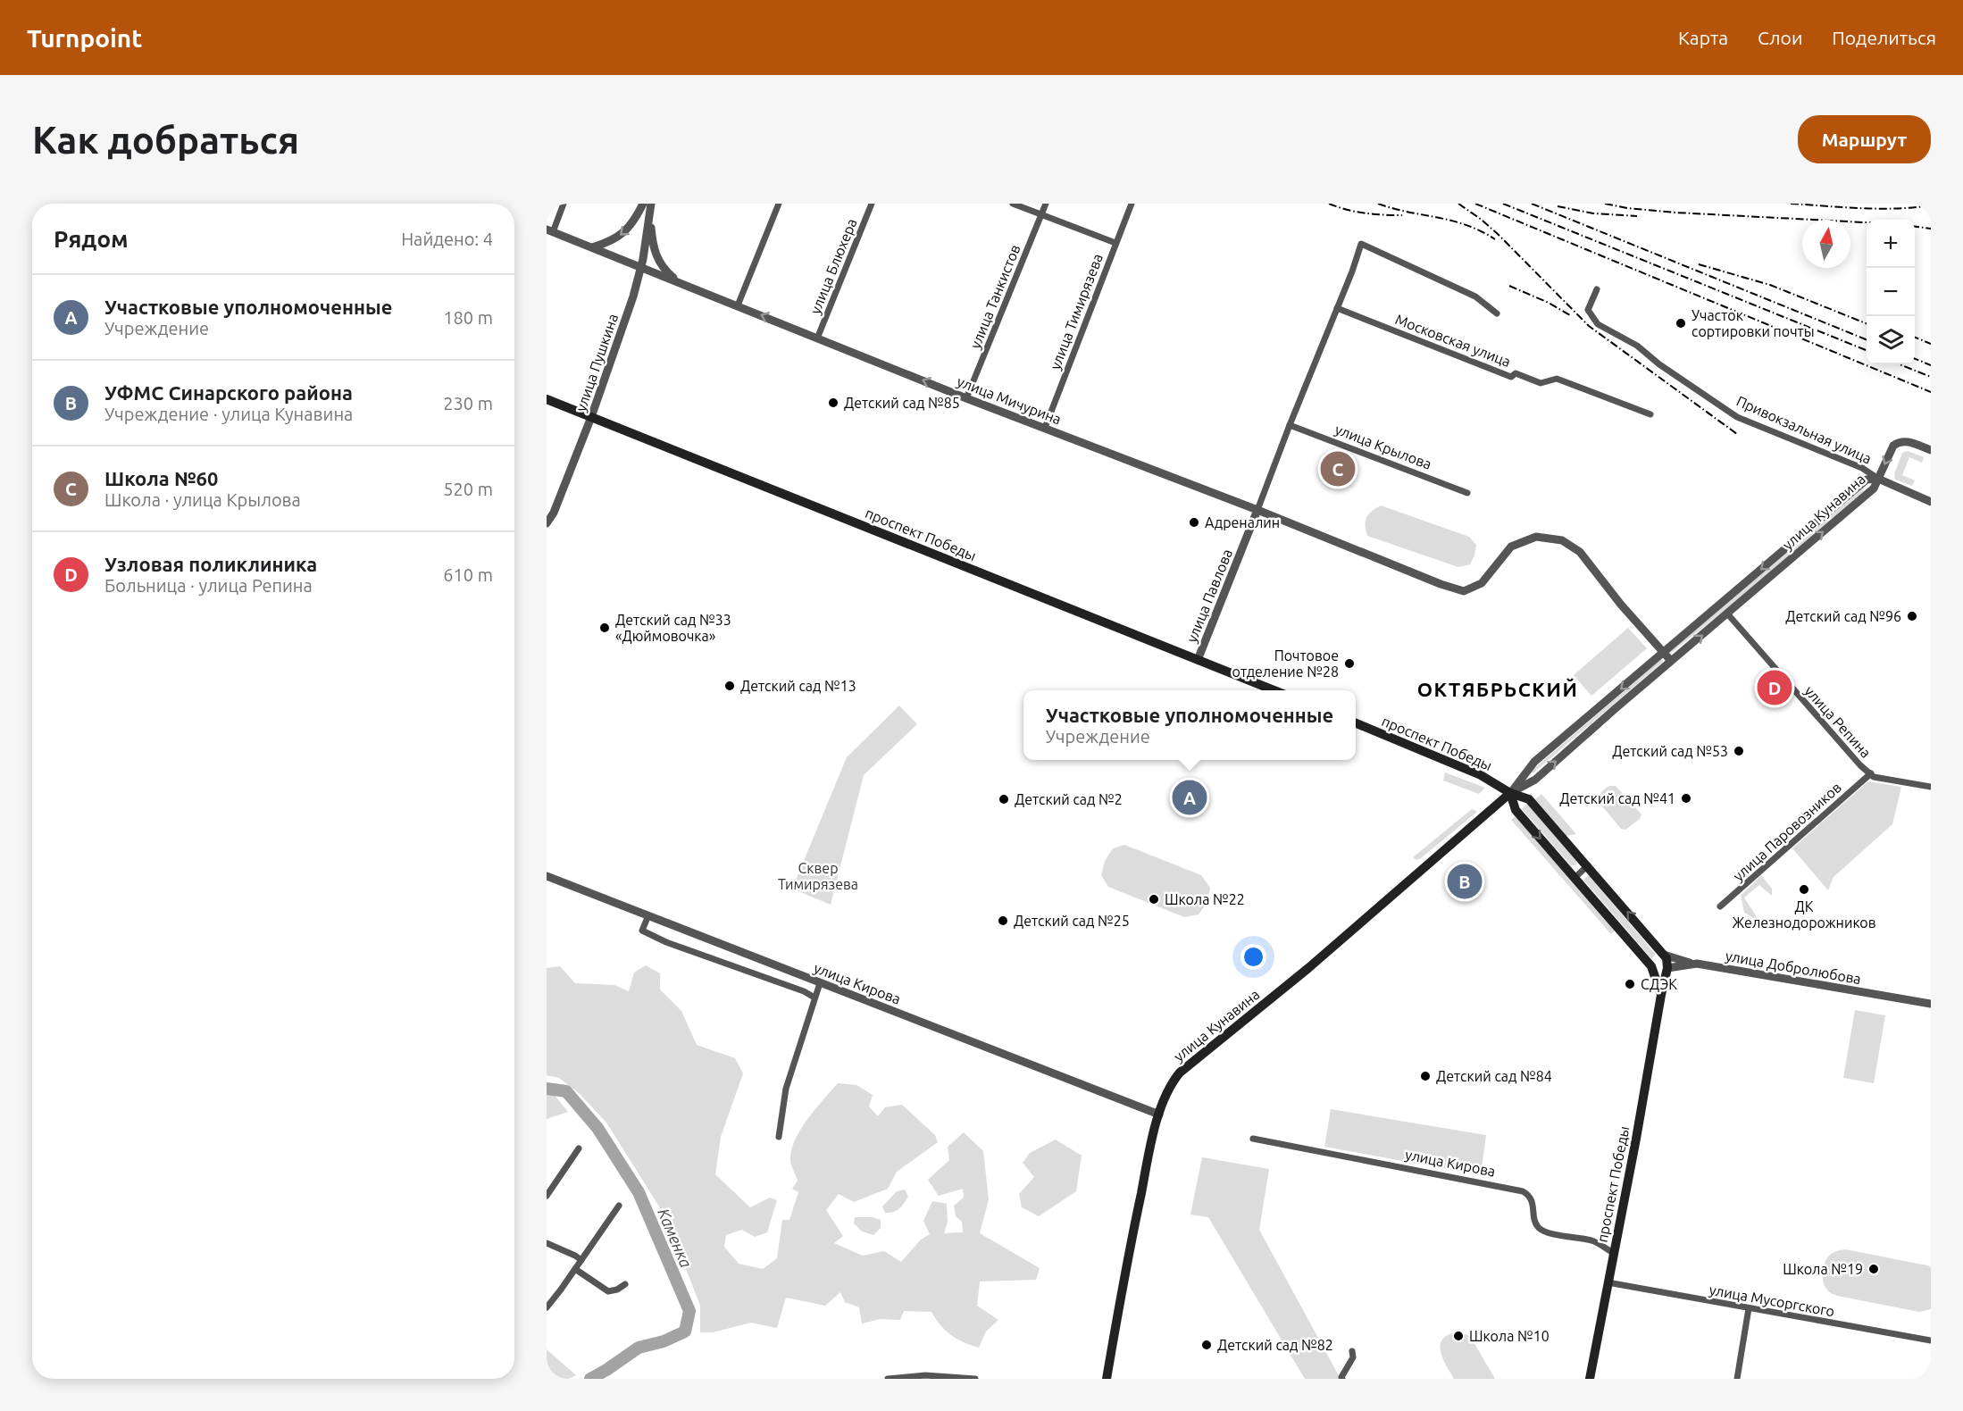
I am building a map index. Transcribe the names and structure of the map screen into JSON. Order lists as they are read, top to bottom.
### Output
{
  "streets": {
    "main road": ["улица Кунавина", "проспект Победы", "улица Добролюбова"],
    "street": [
      "улица Блюхера",
      "улица Танкистов",
      "улица Тимирязева",
      "Московская улица",
      "улица Пушкина",
      "улица Мичурина",
      "Привокзальная улица",
      "улица Крылова",
      "улица Павлова",
      "улица Репина",
      "улица Паровозников",
      "улица Кирова",
      "улица Мусоргского"
    ]
  },
  "crossings": [
    ["улица Блюхера", "улица Мичурина"],
    ["улица Танкистов", "улица Мичурина"],
    ["улица Тимирязева", "улица Мичурина"],
    ["улица Пушкина", "улица Мичурина"],
    ["улица Пушкина", "проспект Победы"],
    ["улица Мичурина", "улица Кунавина"],
    ["улица Мичурина", "улица Павлова"],
    ["Привокзальная улица", "улица Кунавина"],
    ["улица Кунавина", "проспект Победы"],
    ["улица Кунавина", "улица Репина"],
    ["улица Кунавина", "улица Кирова"],
    ["проспект Победы", "улица Павлова"],
    ["проспект Победы", "улица Добролюбова"],
    ["проспект Победы", "улица Кирова"],
    ["проспект Победы", "улица Мусоргского"],
    ["улица Репина", "улица Паровозников"]
  ],
  "districts": ["ОКТЯБРЬСКИЙ"],
  "water": ["Каменка"],
  "parks": ["Сквер Тимирязева"],
  "places": [
    "Участок сортировки почты",
    "Детский сад №85",
    "Адреналин",
    "Детский сад №96",
    "Детский сад №33 «Дюймовочка»",
    "Почтовое отделение №28",
    "Детский сад №13",
    "Детский сад №53",
    "Детский сад №41",
    "Детский сад №2",
    "ДК Железнодорожников",
    "Школа №22",
    "Детский сад №25",
    "СДЭК",
    "Детский сад №84",
    "Школа №19",
    "Школа №10",
    "Детский сад №82"
  ],
  "north": "top",
  "page": {
    "header": "Turnpoint",
    "nav": ["Карта", "Слои", "Поделиться"],
    "buttons": "Маршрут",
    "title": "Как добраться",
    "heading": ["Рядом", "Найдено: 4"],
    "map_buttons": ["+", "−"],
    "list": [
      {
        "mark": "A",
        "name": "Участковые уполномоченные",
        "note": "Учреждение",
        "value": "180 m"
      },
      {
        "mark": "B",
        "name": "УФМС Синарского района",
        "note": "Учреждение · улица Кунавина",
        "value": "230 m"
      },
      {
        "mark": "C",
        "name": "Школа №60",
        "note": "Школа · улица Крылова",
        "value": "520 m"
      },
      {
        "mark": "D",
        "name": "Узловая поликлиника",
        "note": "Больница · улица Репина",
        "value": "610 m"
      }
    ],
    "pins": [
      "C",
      "D",
      "A",
      "B"
    ],
    "popup": ["Участковые уполномоченные", "Учреждение"]
  }
}
